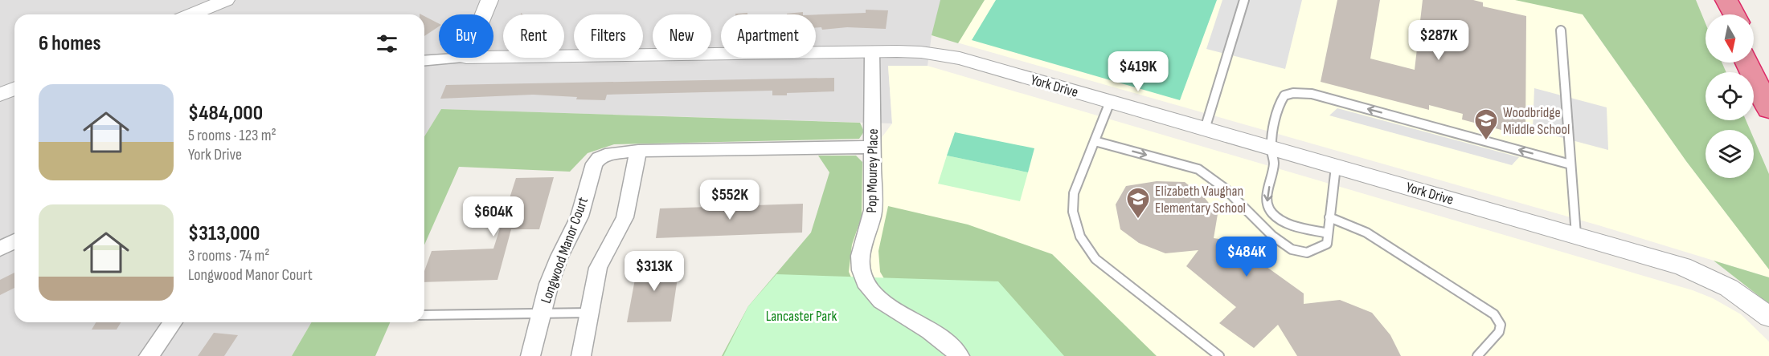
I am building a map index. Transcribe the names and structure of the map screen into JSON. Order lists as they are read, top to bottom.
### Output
{
  "streets": {
    "street": ["York Drive", "Pop Mourey Place", "Longwood Manor Court"]
  },
  "crossings": [
    ["York Drive", "Pop Mourey Place"],
    ["Pop Mourey Place", "Longwood Manor Court"]
  ],
  "parks": ["Lancaster Park"],
  "places": {
    "school or university": ["Woodbridge Middle School", "Elizabeth Vaughan Elementary School"]
  },
  "north": "bottom",
  "page": {
    "chip": [
      "Buy",
      "Rent",
      "Filters",
      "New",
      "Apartment"
    ],
    "heading": "6 homes",
    "price": [
      "$287K",
      "$419K",
      "$552K",
      "$604K",
      "$484K",
      "$313K"
    ],
    "list": [
      {
        "name": "$484,000",
        "note": "5 rooms · 123 m² · York Drive"
      },
      {
        "name": "$313,000",
        "note": "3 rooms · 74 m² · Longwood Manor Court"
      }
    ]
  }
}
